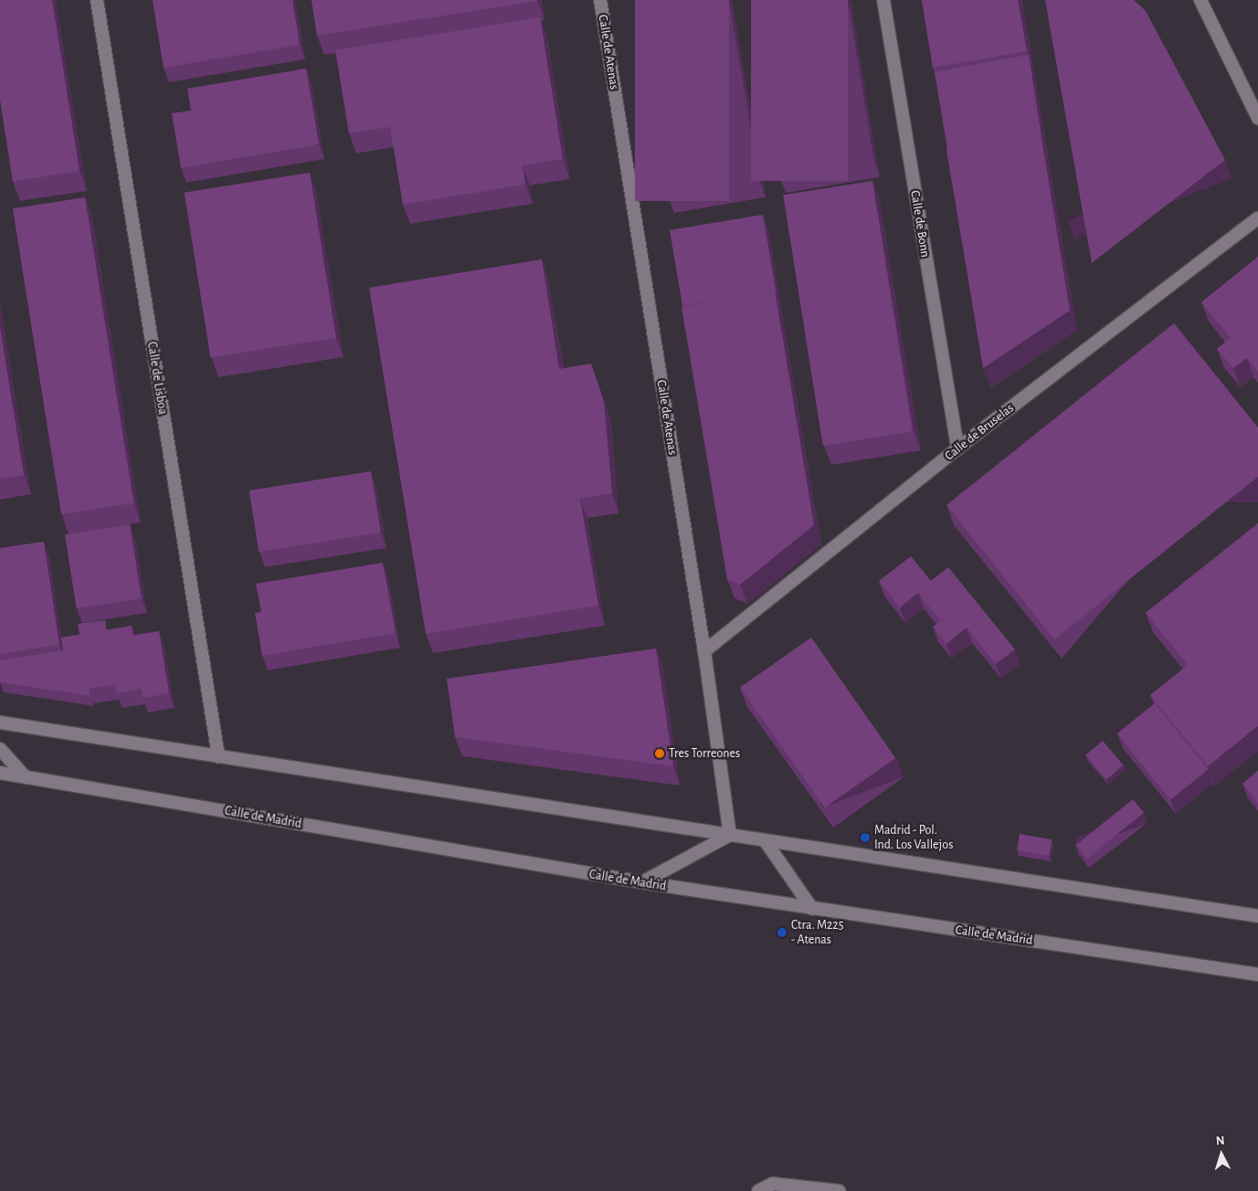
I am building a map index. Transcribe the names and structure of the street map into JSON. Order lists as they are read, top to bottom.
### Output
{
  "streets": {
    "street": [
      "Calle de Atenas",
      "Calle de Bonn",
      "Calle de Lisboa",
      "Calle de Bruselas",
      "Calle de Madrid"
    ]
  },
  "crossings": [
    ["Calle de Atenas", "Calle de Bruselas"],
    ["Calle de Bonn", "Calle de Bruselas"]
  ],
  "places": ["Tres Torreones", "Madrid - Pol. Ind. Los Vallejos", "Ctra. M225 - Atenas"],
  "north": "top"
}
